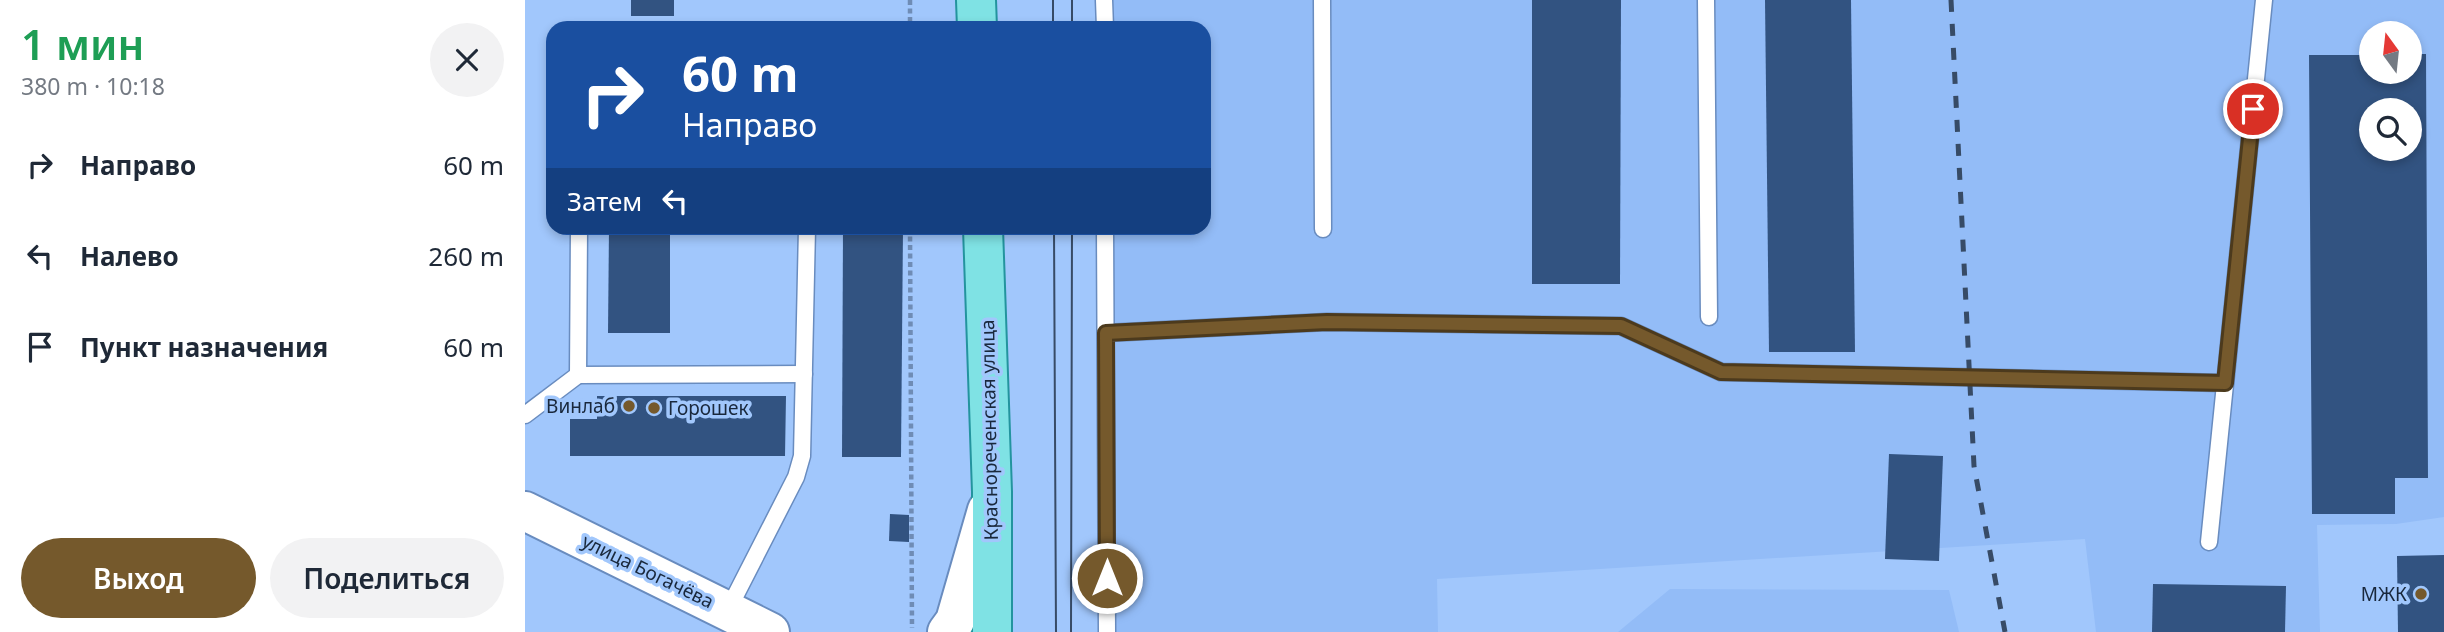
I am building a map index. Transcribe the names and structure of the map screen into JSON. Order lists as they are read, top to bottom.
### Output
{
  "streets": {
    "main road": ["Краснореченская улица"],
    "street": ["улица Богачёва"]
  },
  "places": ["Винлаб", "Горошек", "МЖК"],
  "north": "top",
  "page": {
    "heading": ["1 мин", "380 m · 10:18"],
    "turn": ["60 m", "Направо"],
    "list": [
      {
        "name": "Направо",
        "value": "60 m"
      },
      {
        "name": "Налево",
        "value": "260 m"
      },
      {
        "name": "Пункт назначения",
        "value": "60 m"
      }
    ],
    "then": "Затем",
    "buttons": ["Выход", "Поделиться"]
  }
}
